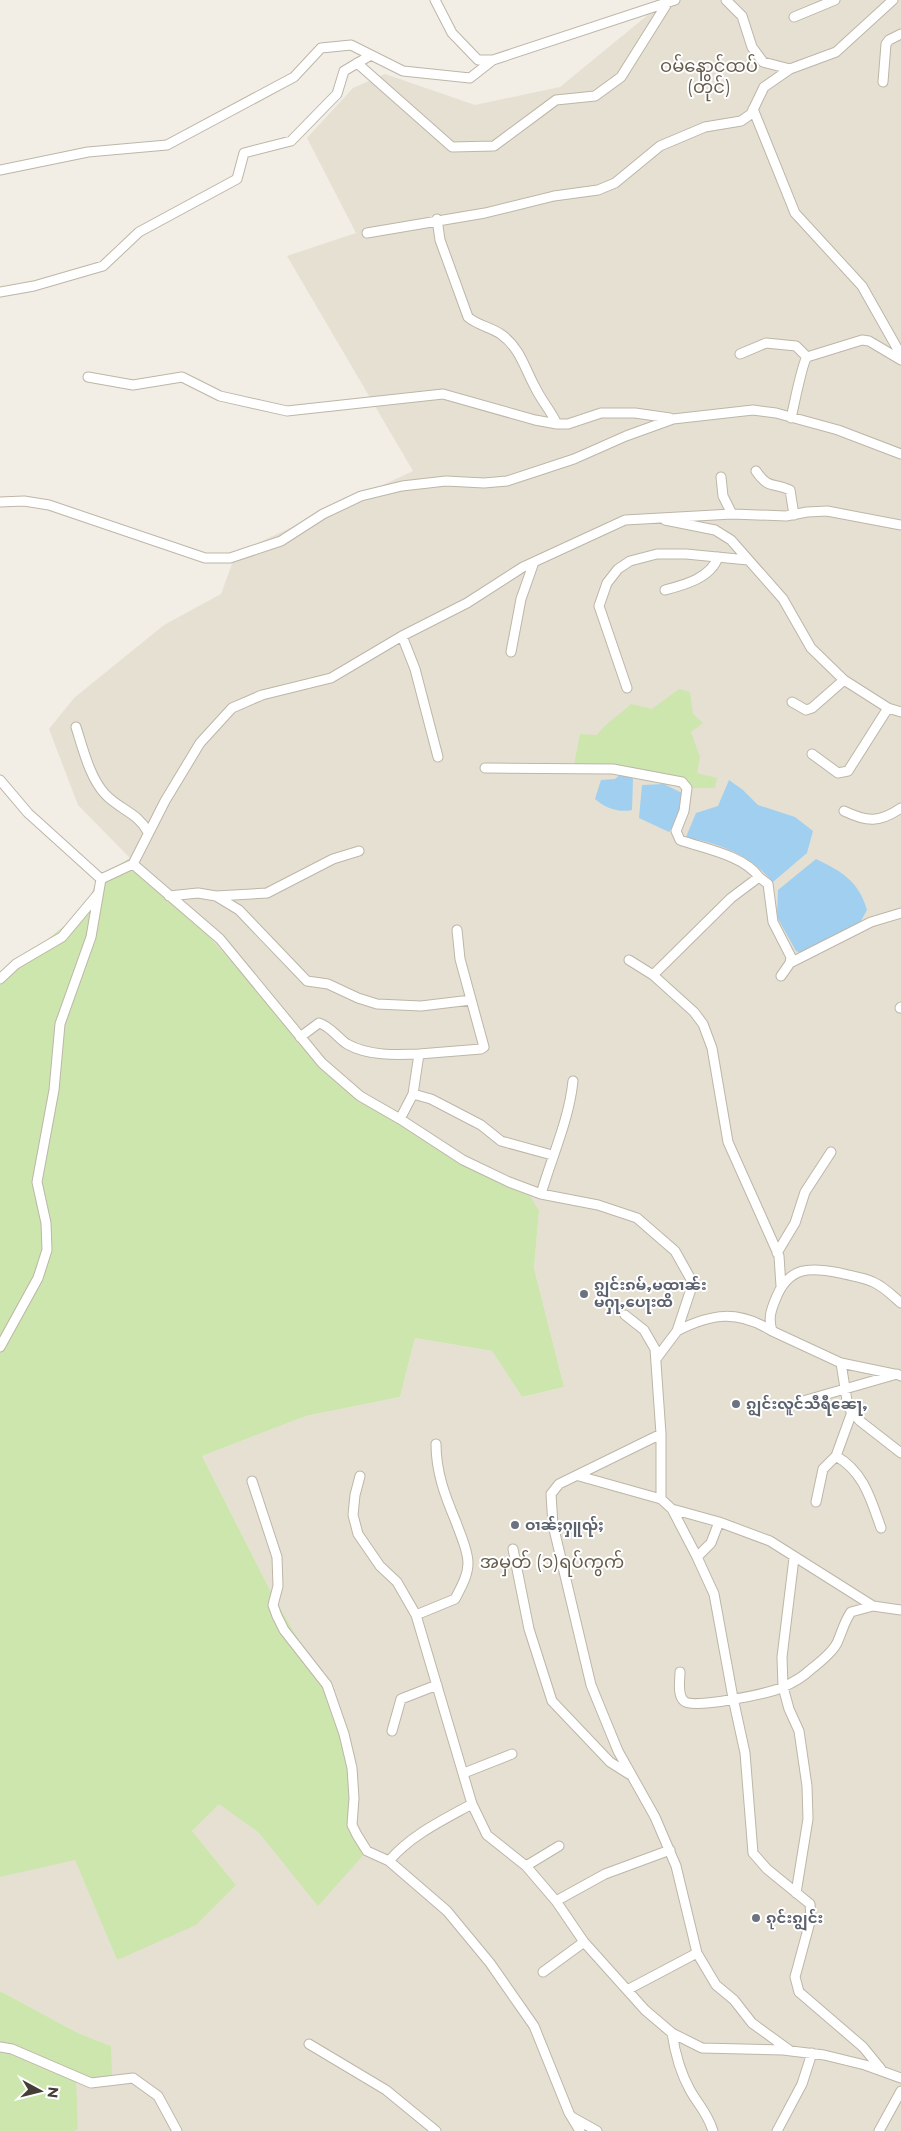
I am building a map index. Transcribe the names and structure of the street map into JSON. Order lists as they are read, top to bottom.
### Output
{
  "districts": ["ဝမ်နောင်ထပ် (တိုင်)", "အမှတ် (၁)ရပ်ကွက်"],
  "places": [
    "ၵျွင်းၵမ်ႇမထၢၼ်း မႁႃႇပေႃးထိ",
    "ၵျွင်းလူင်သီရီၼေႃႇ",
    "ဝၢၼ်ႈႁူၺ်ႈ",
    "ၵုင်းၵျွင်း"
  ],
  "north": "right"
}
